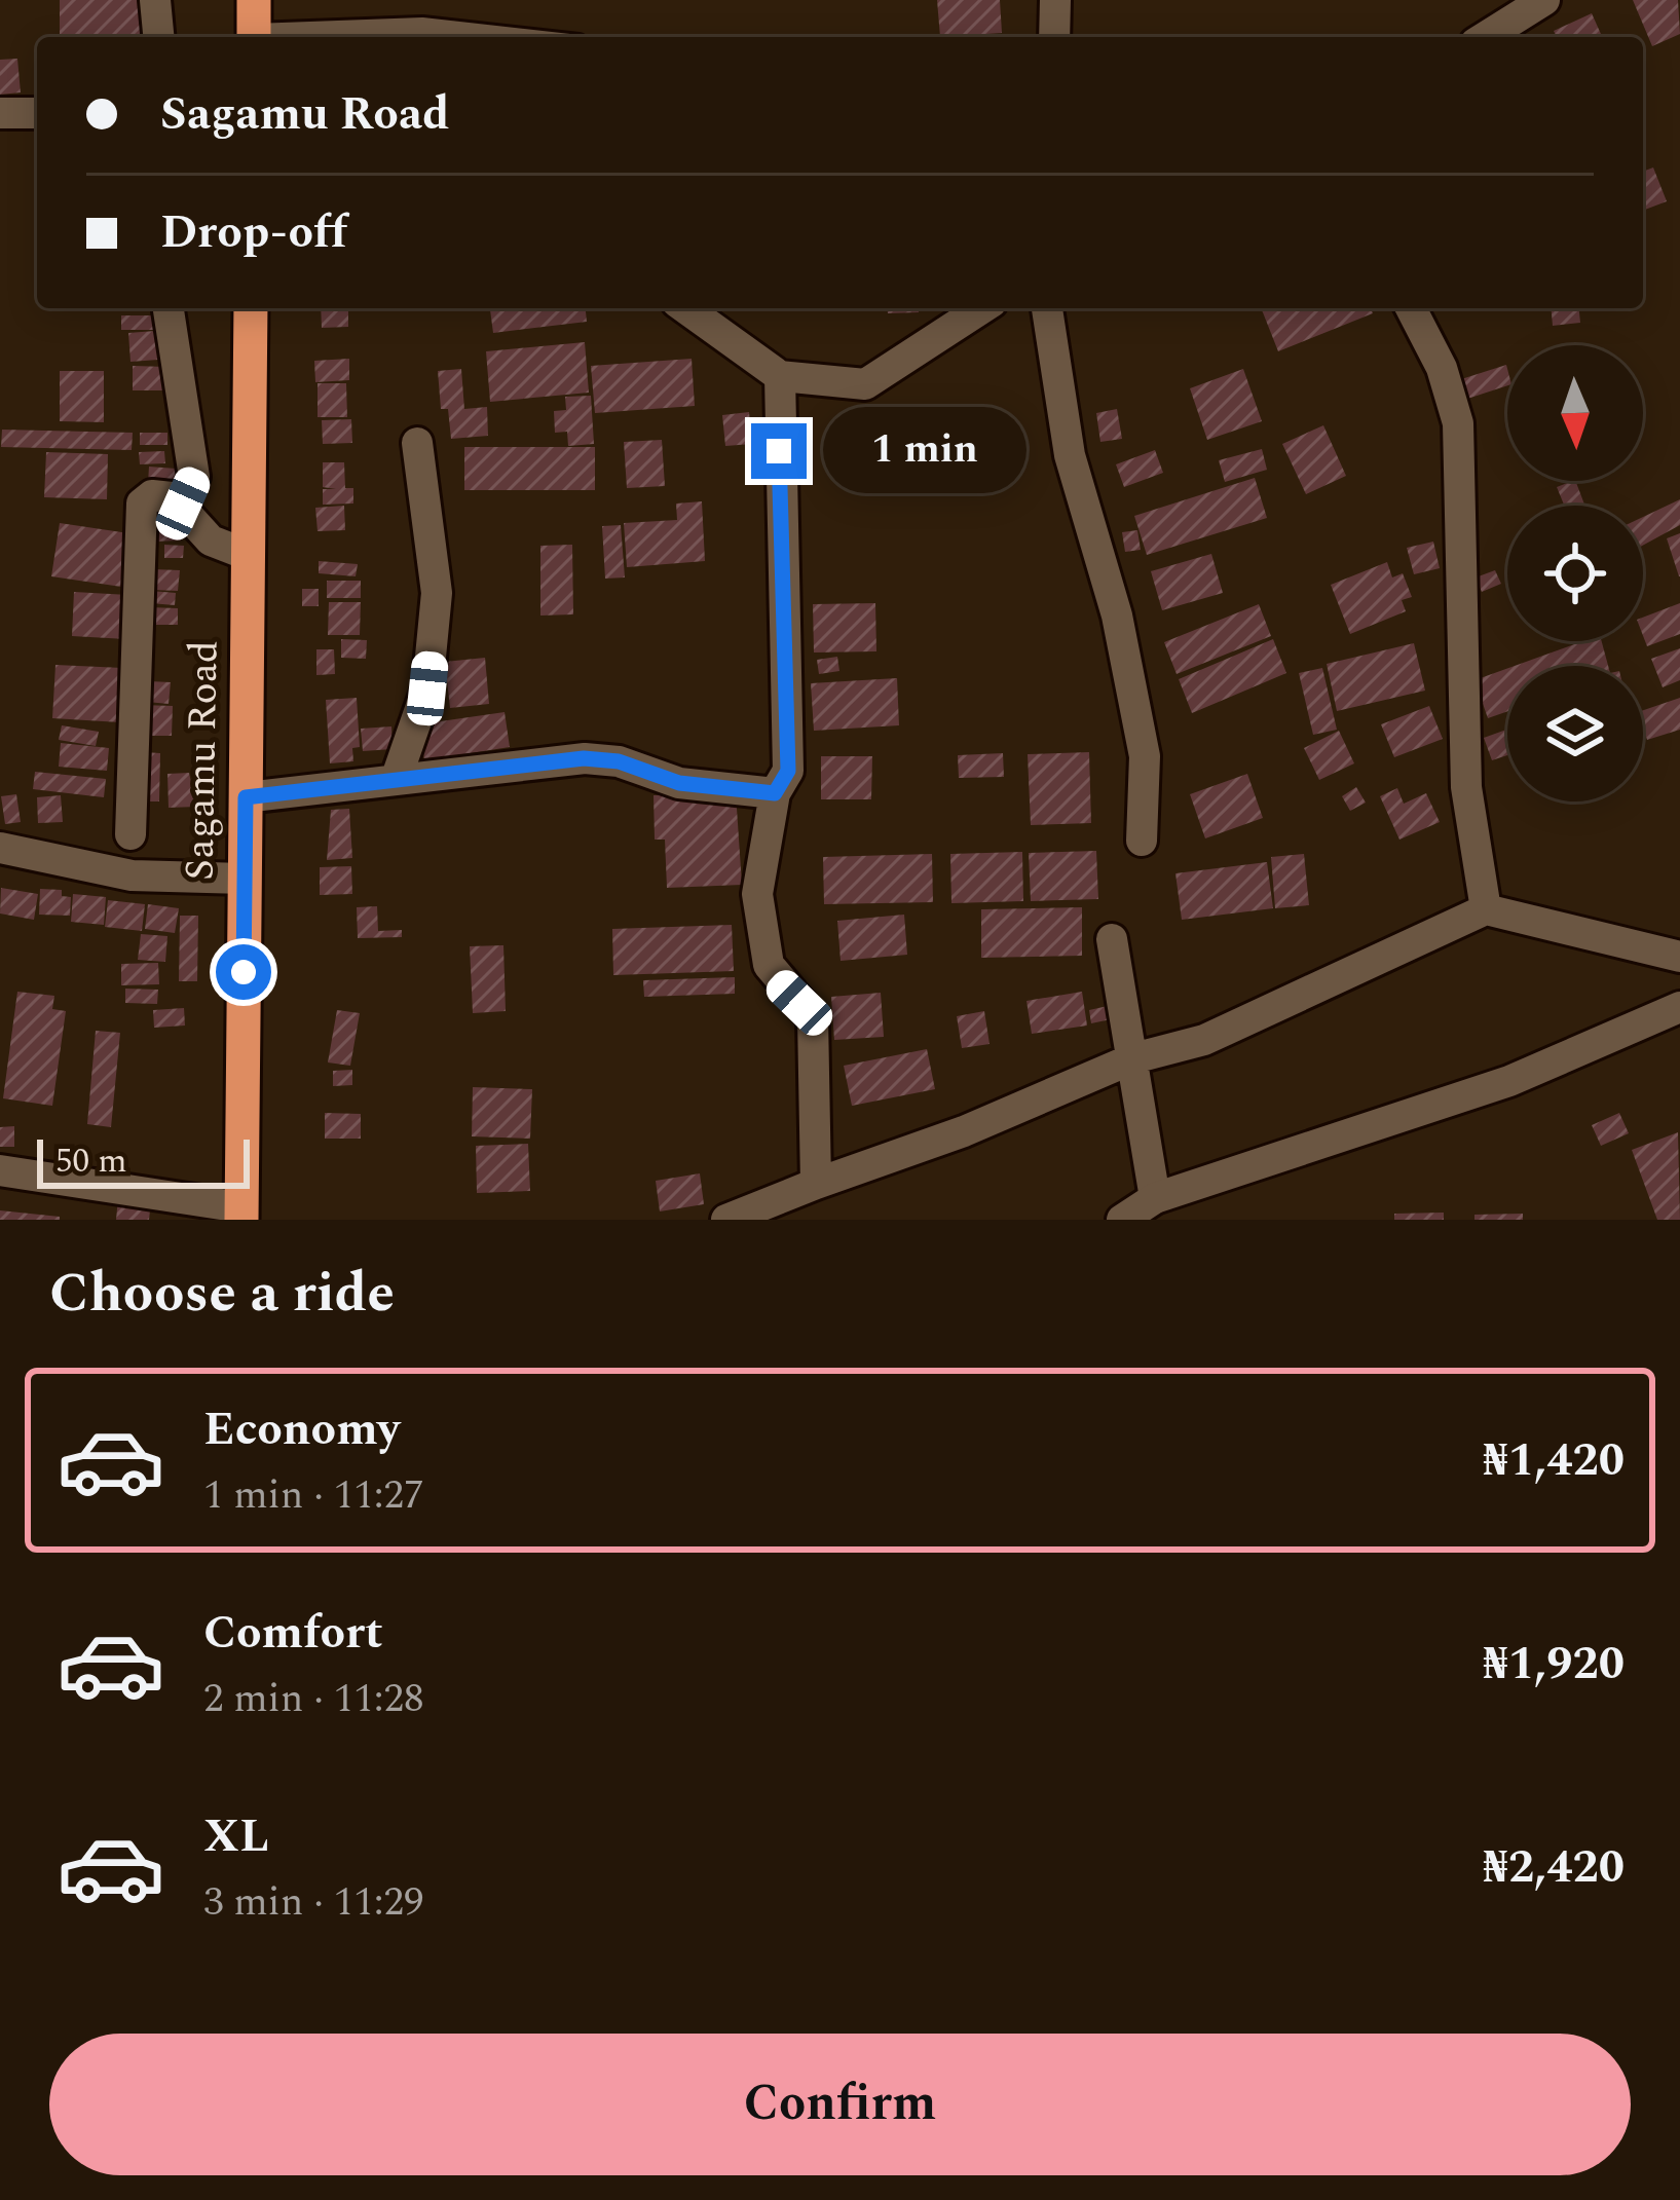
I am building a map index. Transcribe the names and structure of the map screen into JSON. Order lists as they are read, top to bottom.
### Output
{
  "streets": {
    "highway": ["Sagamu Road"]
  },
  "scale_bar": "50 m",
  "north": "bottom",
  "page": {
    "banner": ["Sagamu Road", "Drop-off"],
    "bubble": "1 min",
    "scale": "50 m",
    "heading": "Choose a ride",
    "list": [
      {
        "name": "Economy",
        "note": "1 min · 11:27",
        "value": "₦1,420"
      },
      {
        "name": "Comfort",
        "note": "2 min · 11:28",
        "value": "₦1,920"
      },
      {
        "name": "XL",
        "note": "3 min · 11:29",
        "value": "₦2,420"
      }
    ],
    "buttons": "Confirm"
  }
}
